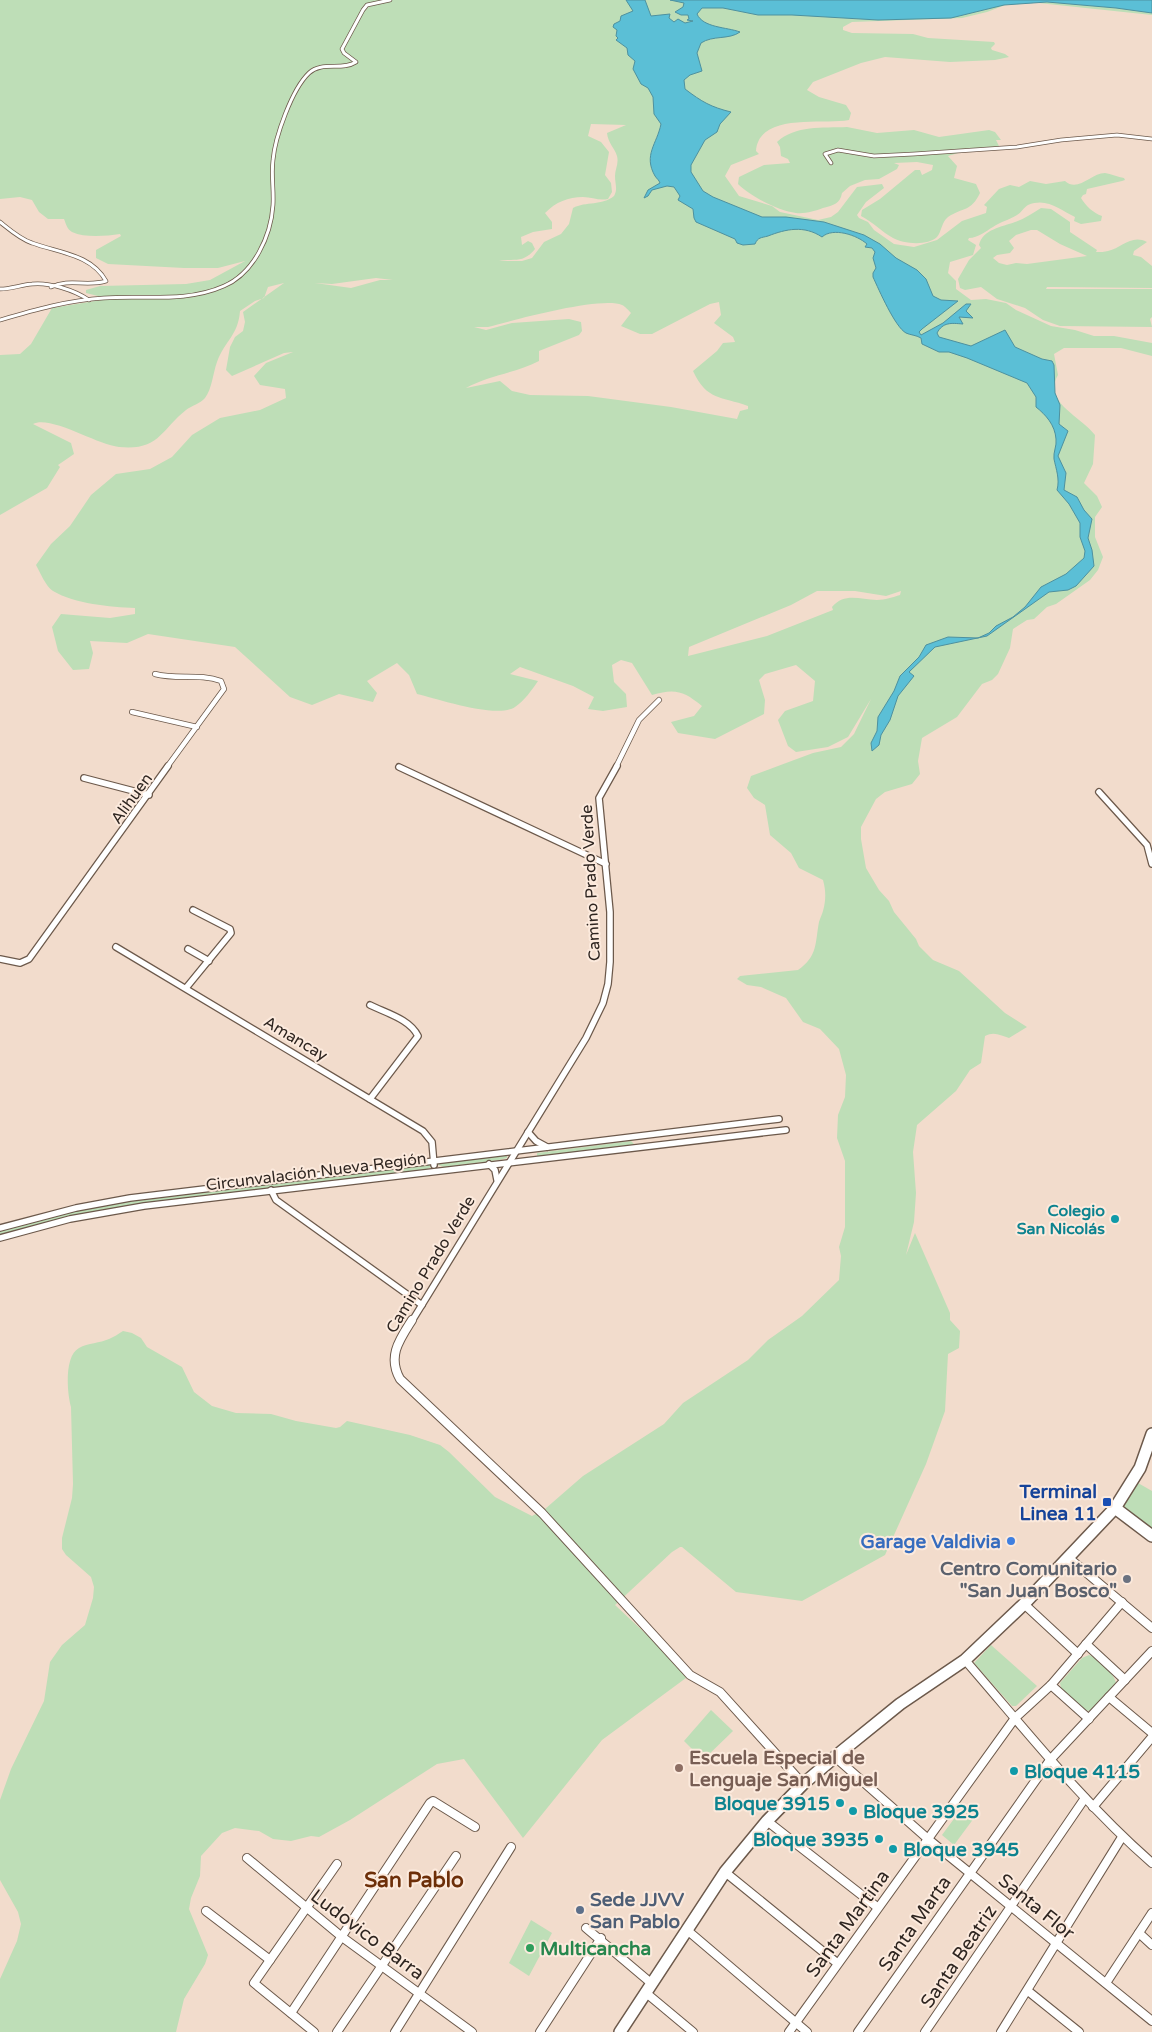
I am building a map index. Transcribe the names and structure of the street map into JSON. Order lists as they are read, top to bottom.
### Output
{
  "streets": {
    "street": [
      "Alihuen",
      "Camino Prado Verde",
      "Amancay",
      "Circunvalación Nueva Región",
      "Santa Flor",
      "Santa Martina",
      "Santa Marta",
      "Ludovico Barra",
      "Santa Beatriz"
    ]
  },
  "crossings": [
    ["Camino Prado Verde", "Circunvalación Nueva Región"],
    ["Amancay", "Circunvalación Nueva Región"],
    ["Santa Flor", "Santa Martina"],
    ["Santa Flor", "Santa Marta"],
    ["Santa Flor", "Santa Beatriz"]
  ],
  "districts": ["San Pablo"],
  "places": {
    "other": [
      "Colegio San Nicolás",
      "Garage Valdivia",
      "Centro Comunitario \"San Juan Bosco\"",
      "Escuela Especial de Lenguaje San Miguel",
      "Bloque 4115",
      "Bloque 3915",
      "Bloque 3925",
      "Bloque 3935",
      "Bloque 3945",
      "Sede JJVV San Pablo",
      "Multicancha"
    ],
    "transit": ["Terminal Linea 11"]
  }
}
